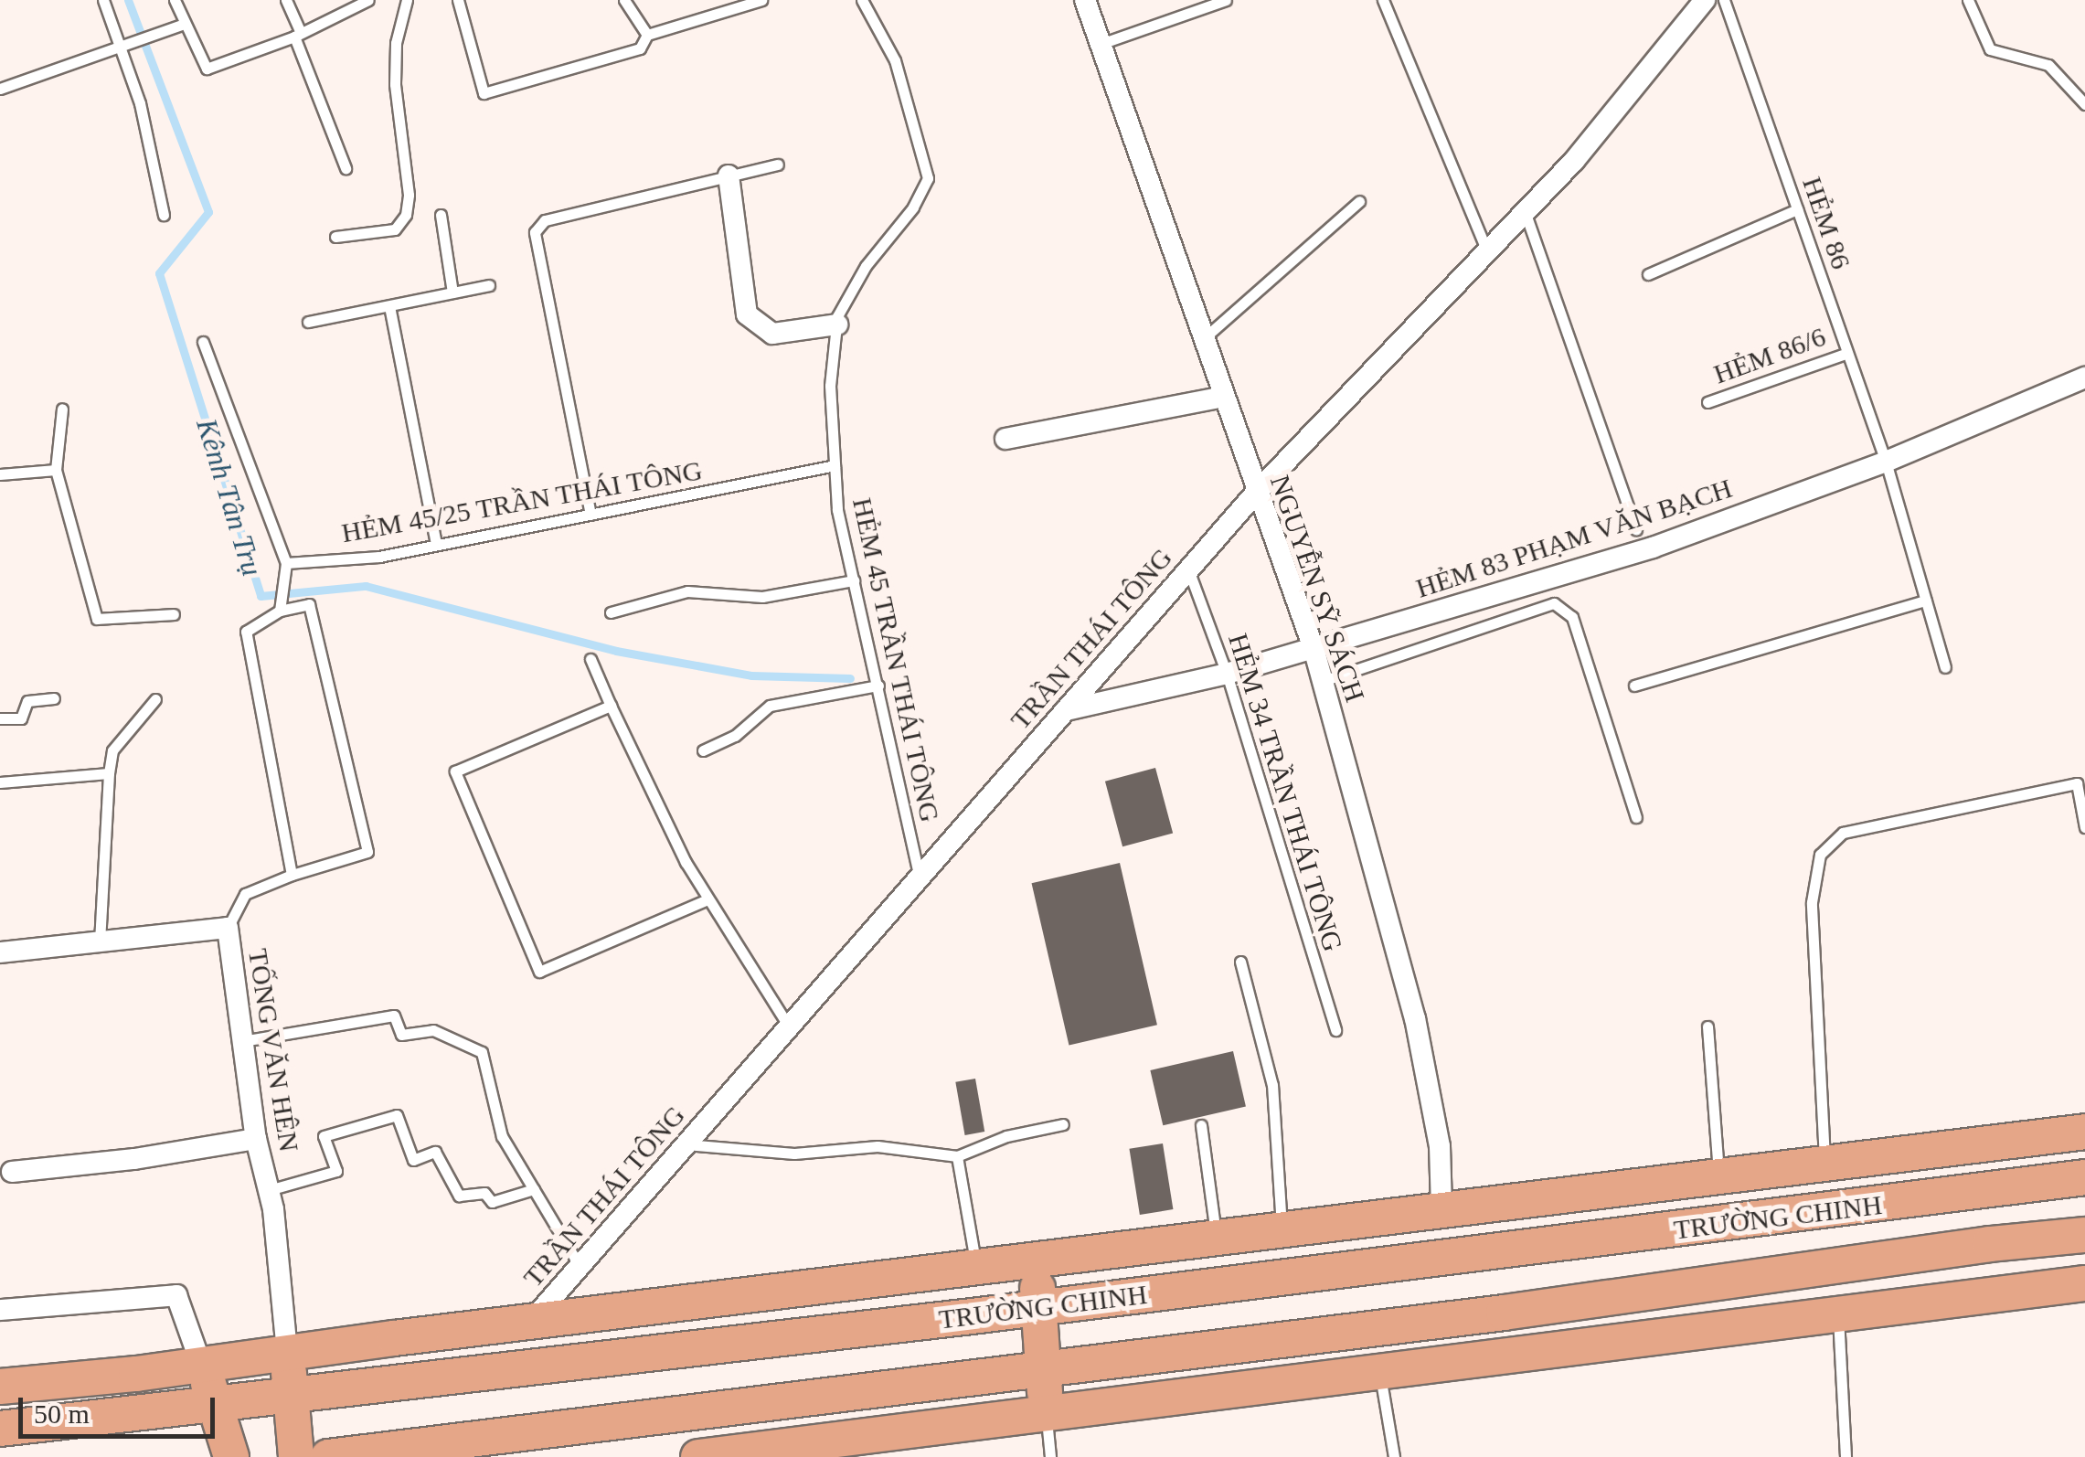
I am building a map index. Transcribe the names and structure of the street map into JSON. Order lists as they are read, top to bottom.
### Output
{
  "streets": {
    "main road": ["TRƯỜNG CHINH"],
    "street": [
      "HẺM 83 PHẠM VĂN BẠCH",
      "NGUYỄN SỸ SÁCH",
      "TRẦN THÁI TÔNG",
      "TỐNG VĂN HÊN"
    ],
    "lane": [
      "HẺM 86",
      "HẺM 86/6",
      "HẺM 45/25 TRẦN THÁI TÔNG",
      "HẺM 45 TRẦN THÁI TÔNG",
      "HẺM 34 TRẦN THÁI TÔNG"
    ]
  },
  "crossings": [
    ["HẺM 86", "HẺM 86/6"],
    ["HẺM 86", "HẺM 83 PHẠM VĂN BẠCH"],
    ["HẺM 45/25 TRẦN THÁI TÔNG", "HẺM 45 TRẦN THÁI TÔNG"],
    ["HẺM 83 PHẠM VĂN BẠCH", "NGUYỄN SỸ SÁCH"],
    ["HẺM 83 PHẠM VĂN BẠCH", "TRẦN THÁI TÔNG"],
    ["HẺM 83 PHẠM VĂN BẠCH", "HẺM 34 TRẦN THÁI TÔNG"],
    ["NGUYỄN SỸ SÁCH", "TRẦN THÁI TÔNG"],
    ["NGUYỄN SỸ SÁCH", "TRƯỜNG CHINH"],
    ["TRẦN THÁI TÔNG", "HẺM 45 TRẦN THÁI TÔNG"],
    ["TRẦN THÁI TÔNG", "HẺM 34 TRẦN THÁI TÔNG"],
    ["TRẦN THÁI TÔNG", "TRƯỜNG CHINH"],
    ["TỐNG VĂN HÊN", "TRƯỜNG CHINH"]
  ],
  "water": ["Kênh Tân Trụ"],
  "scale_bar": "50 m"
}
